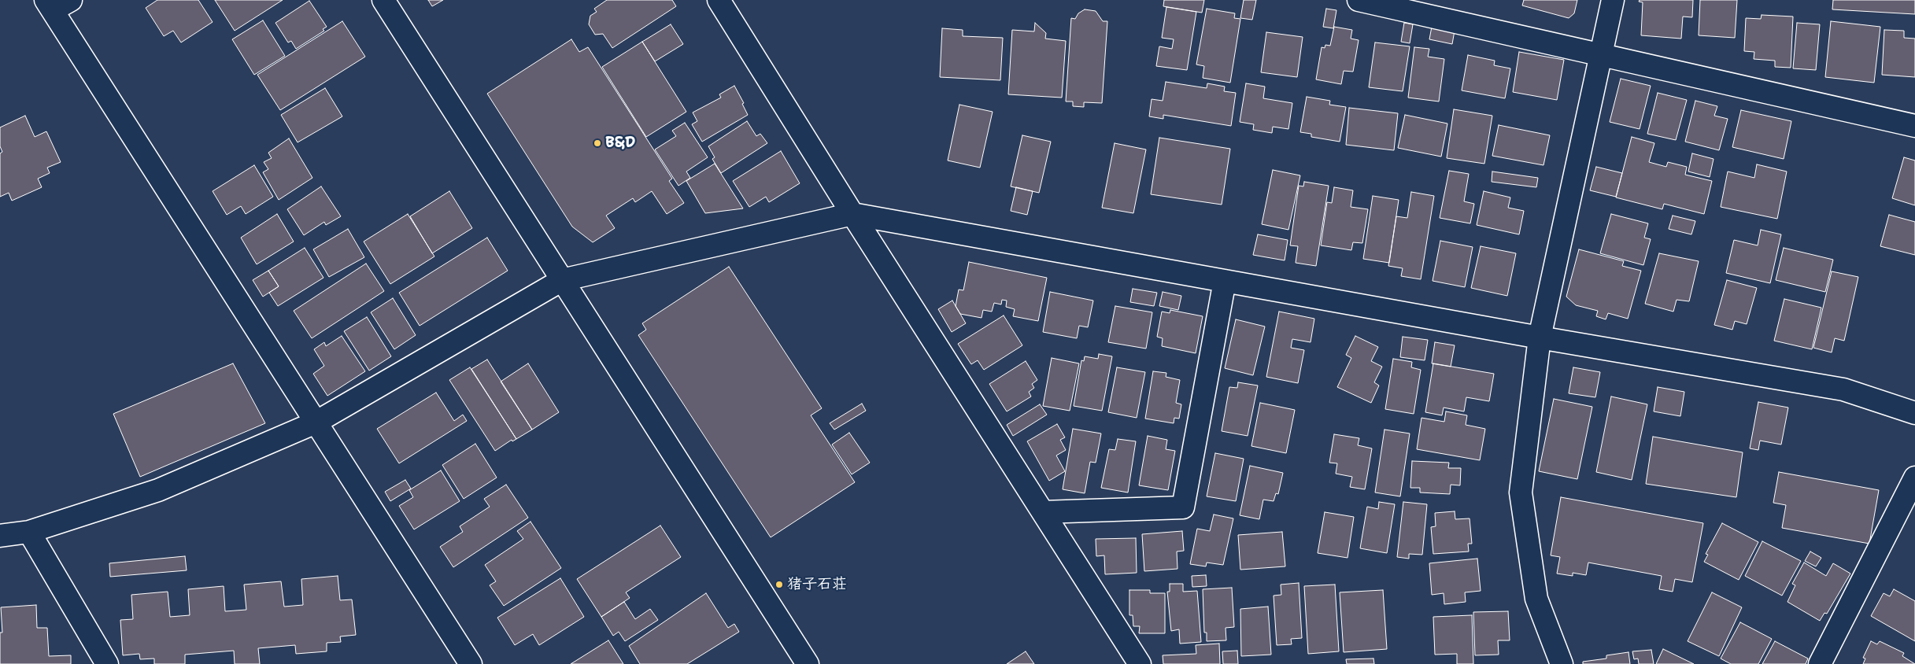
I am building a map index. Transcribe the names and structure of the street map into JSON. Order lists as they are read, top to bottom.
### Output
{
  "places": ["B&D", "猪子石荘"]
}
